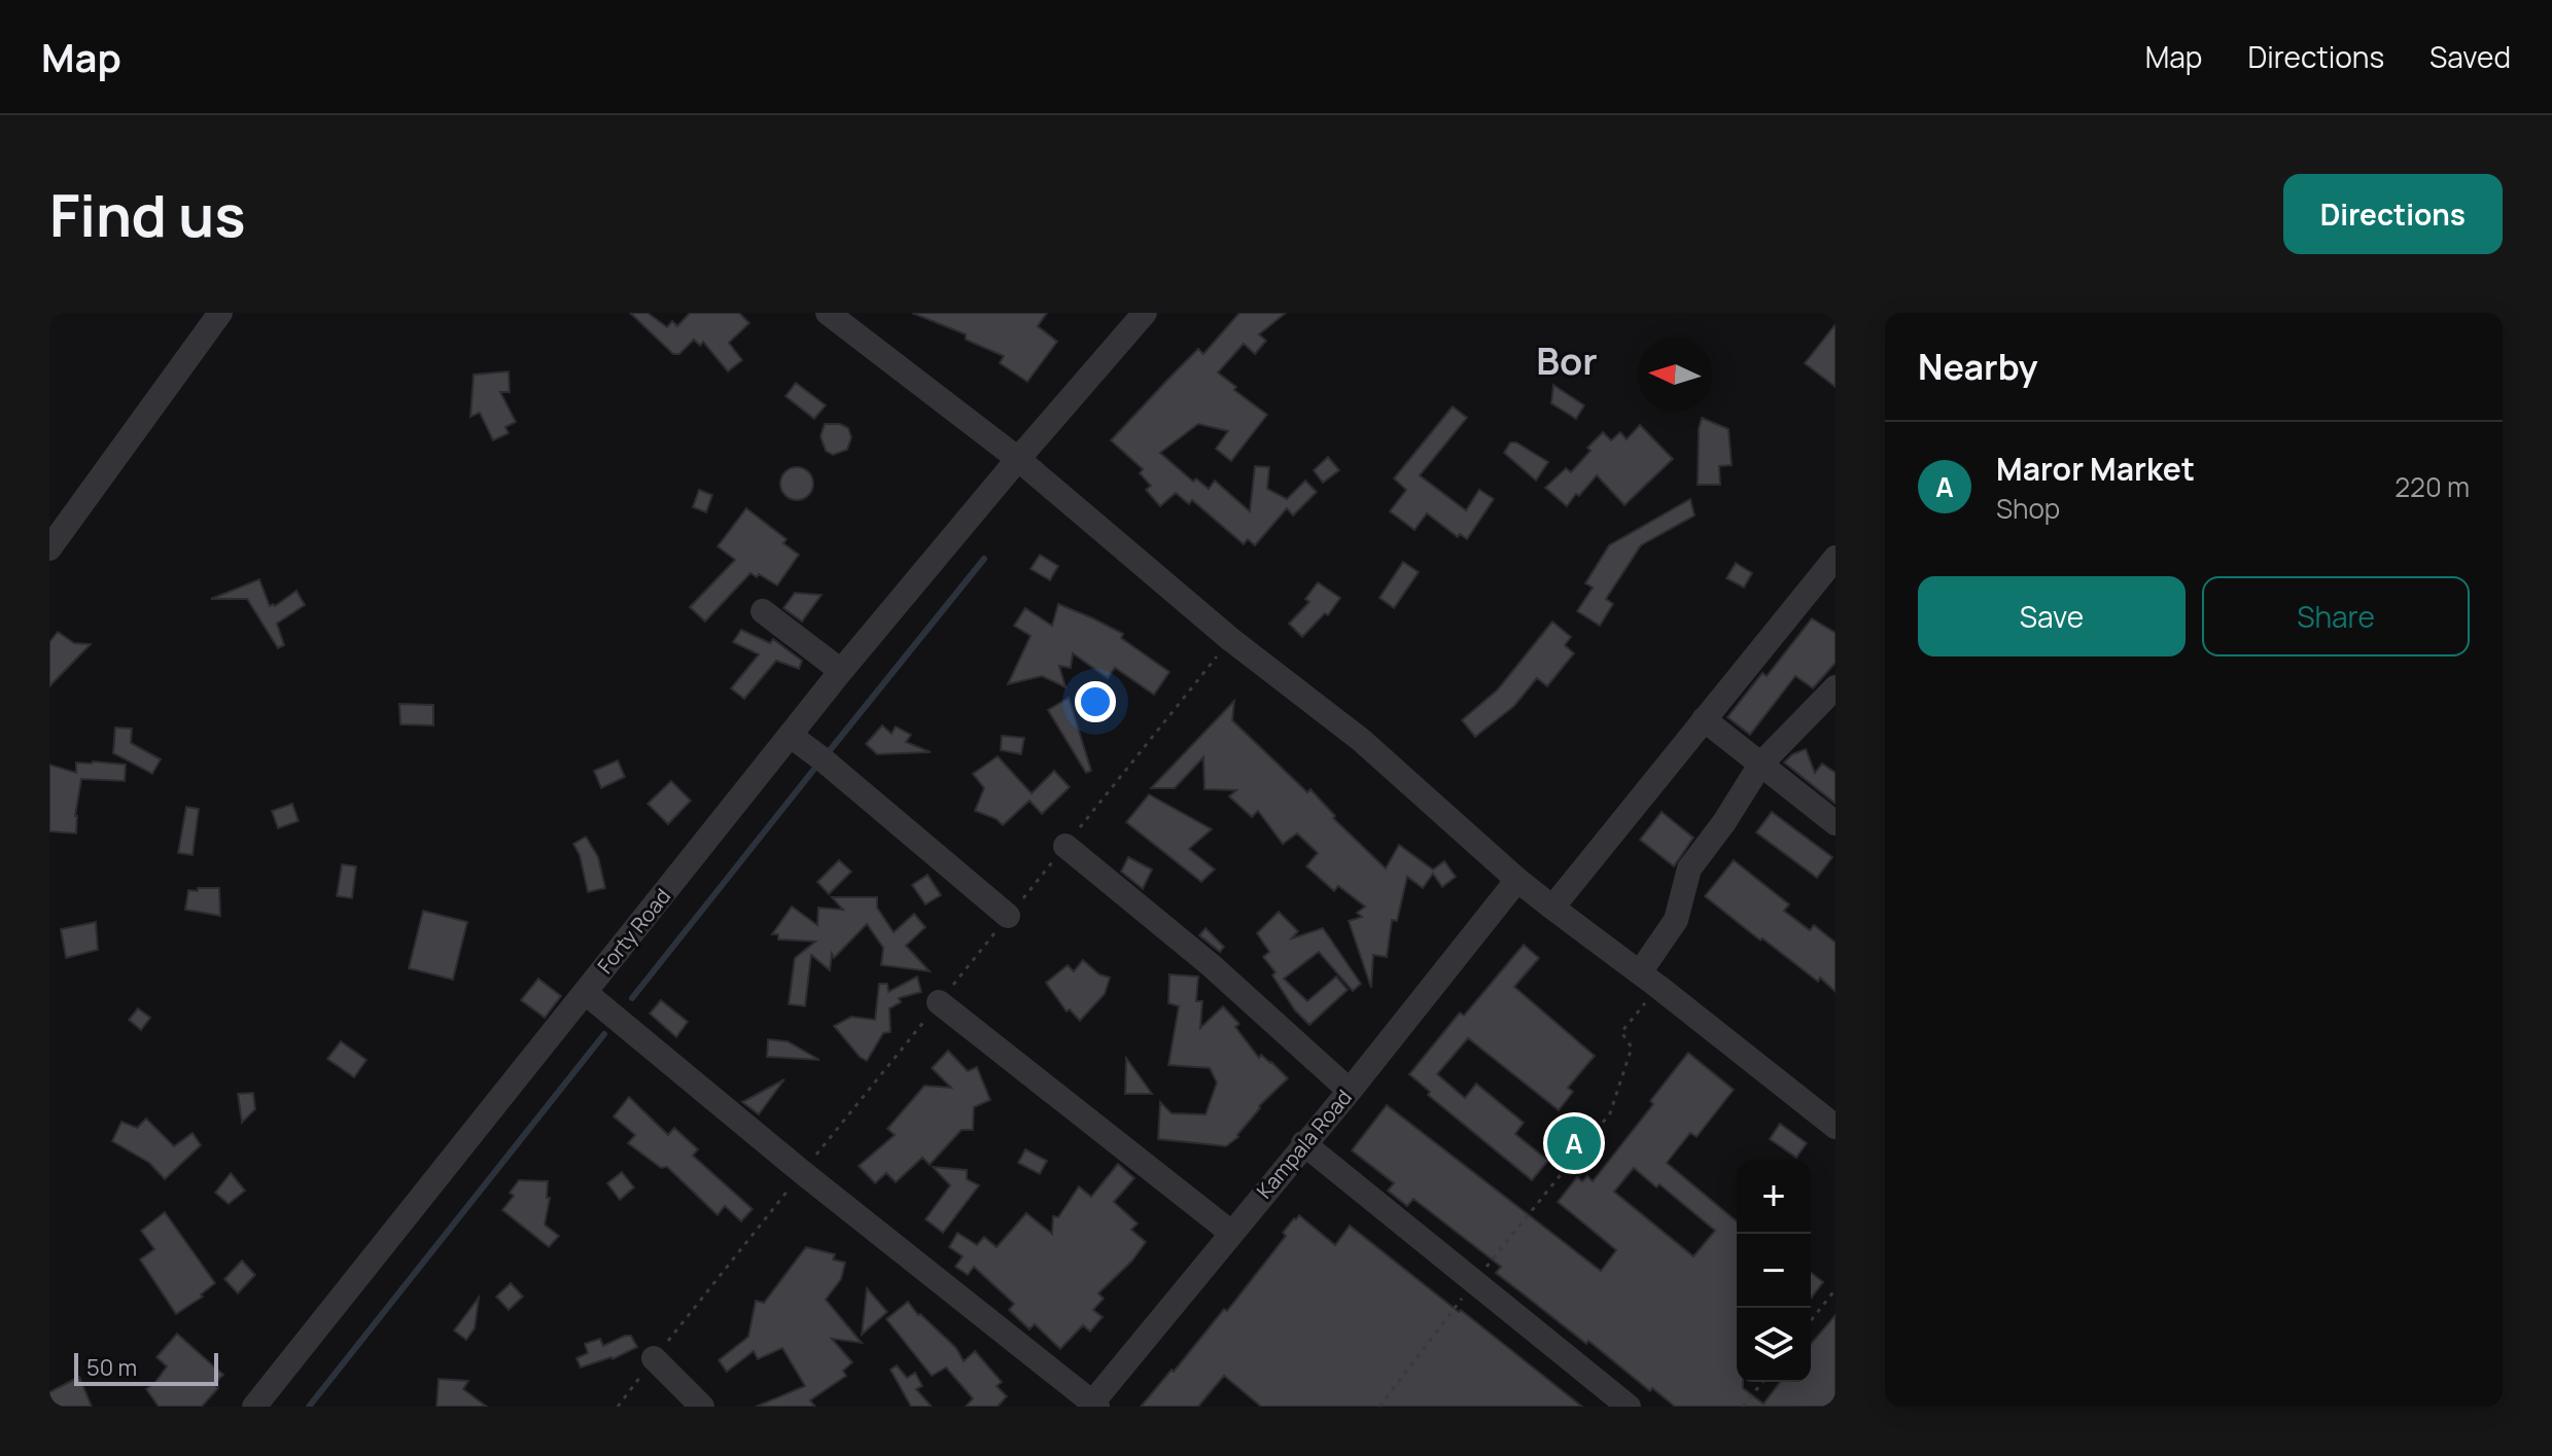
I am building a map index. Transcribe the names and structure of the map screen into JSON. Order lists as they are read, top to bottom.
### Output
{
  "streets": {
    "street": ["Forty Road", "Kampala Road"]
  },
  "districts": ["Bor"],
  "scale_bar": "50 m",
  "north": "left",
  "page": {
    "header": "Map",
    "nav": ["Map", "Directions", "Saved"],
    "buttons": [
      "Directions",
      ["Save", "Share"]
    ],
    "title": "Find us",
    "heading": "Nearby",
    "list": [
      {
        "mark": "A",
        "name": "Maror Market",
        "note": "Shop",
        "value": "220 m"
      }
    ],
    "pins": "A",
    "map_buttons": ["+", "−"],
    "scale": "50 m"
  }
}
